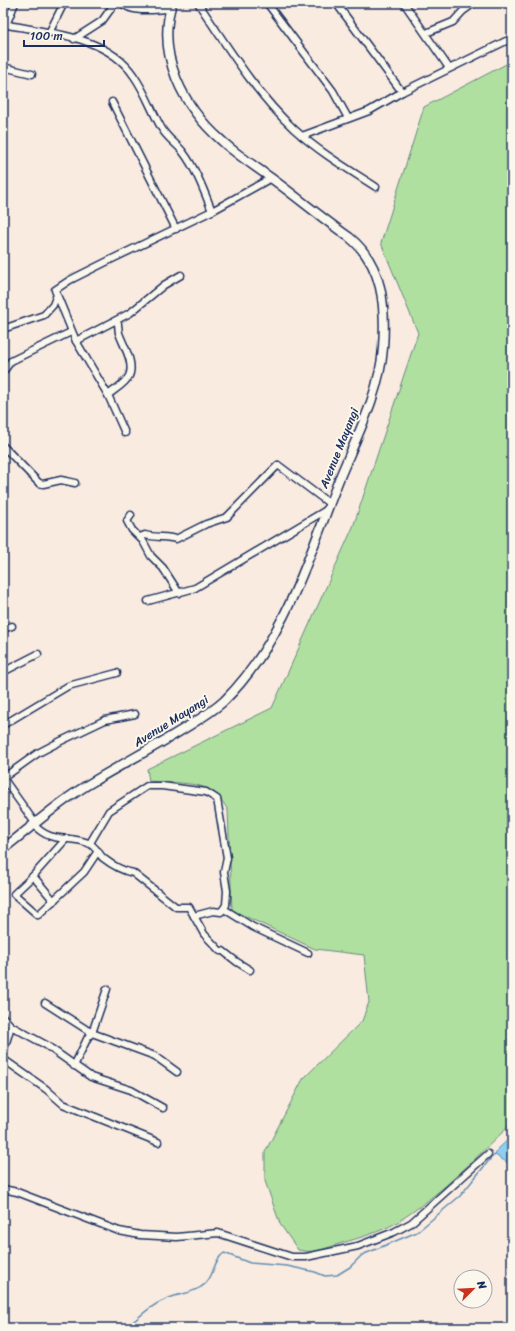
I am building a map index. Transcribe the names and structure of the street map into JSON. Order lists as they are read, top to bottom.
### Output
{
  "streets": {
    "street": ["Avenue Mayangi"]
  },
  "scale_bar": "100 m",
  "north": "top right"
}
